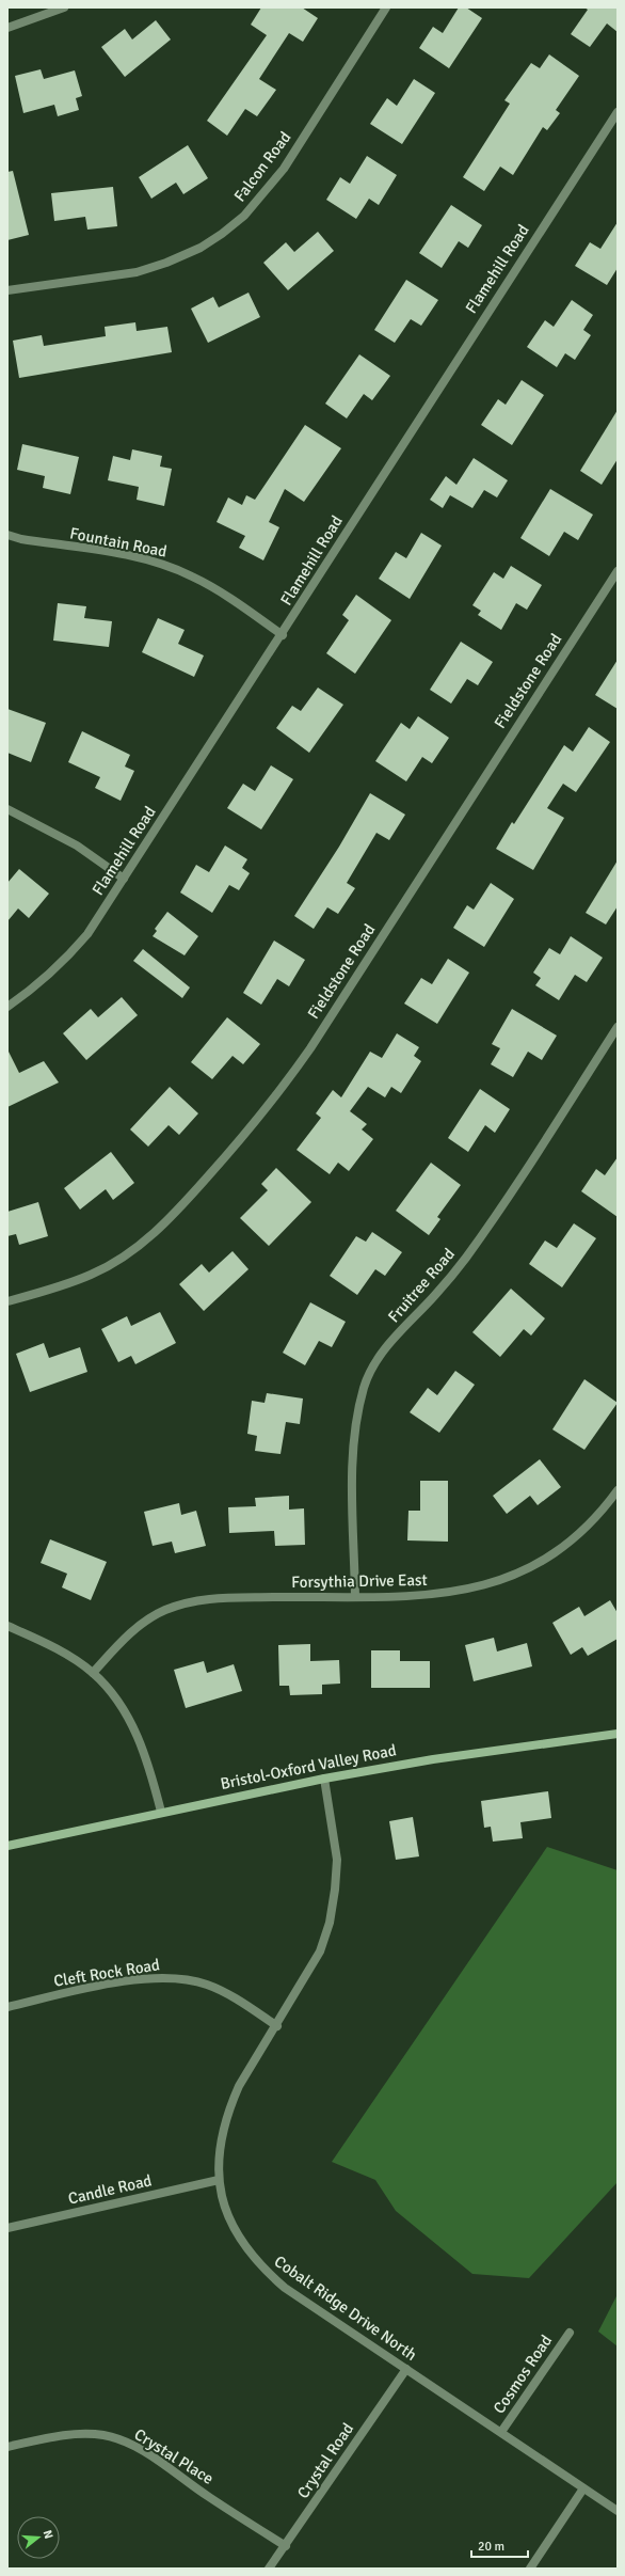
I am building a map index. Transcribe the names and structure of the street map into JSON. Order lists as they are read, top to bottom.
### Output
{
  "streets": {
    "main road": ["Bristol-Oxford Valley Road"],
    "street": [
      "Falcon Road",
      "Flamehill Road",
      "Fountain Road",
      "Fieldstone Road",
      "Fruitree Road",
      "Forsythia Drive East",
      "Cleft Rock Road",
      "Candle Road",
      "Cobalt Ridge Drive North",
      "Cosmos Road",
      "Crystal Place",
      "Crystal Road"
    ]
  },
  "crossings": [
    ["Flamehill Road", "Fountain Road"],
    ["Fruitree Road", "Forsythia Drive East"],
    ["Bristol-Oxford Valley Road", "Cobalt Ridge Drive North"],
    ["Cleft Rock Road", "Cobalt Ridge Drive North"],
    ["Candle Road", "Cobalt Ridge Drive North"],
    ["Cobalt Ridge Drive North", "Cosmos Road"],
    ["Cobalt Ridge Drive North", "Crystal Road"],
    ["Crystal Place", "Crystal Road"]
  ],
  "scale_bar": "20 m",
  "north": "right"
}
